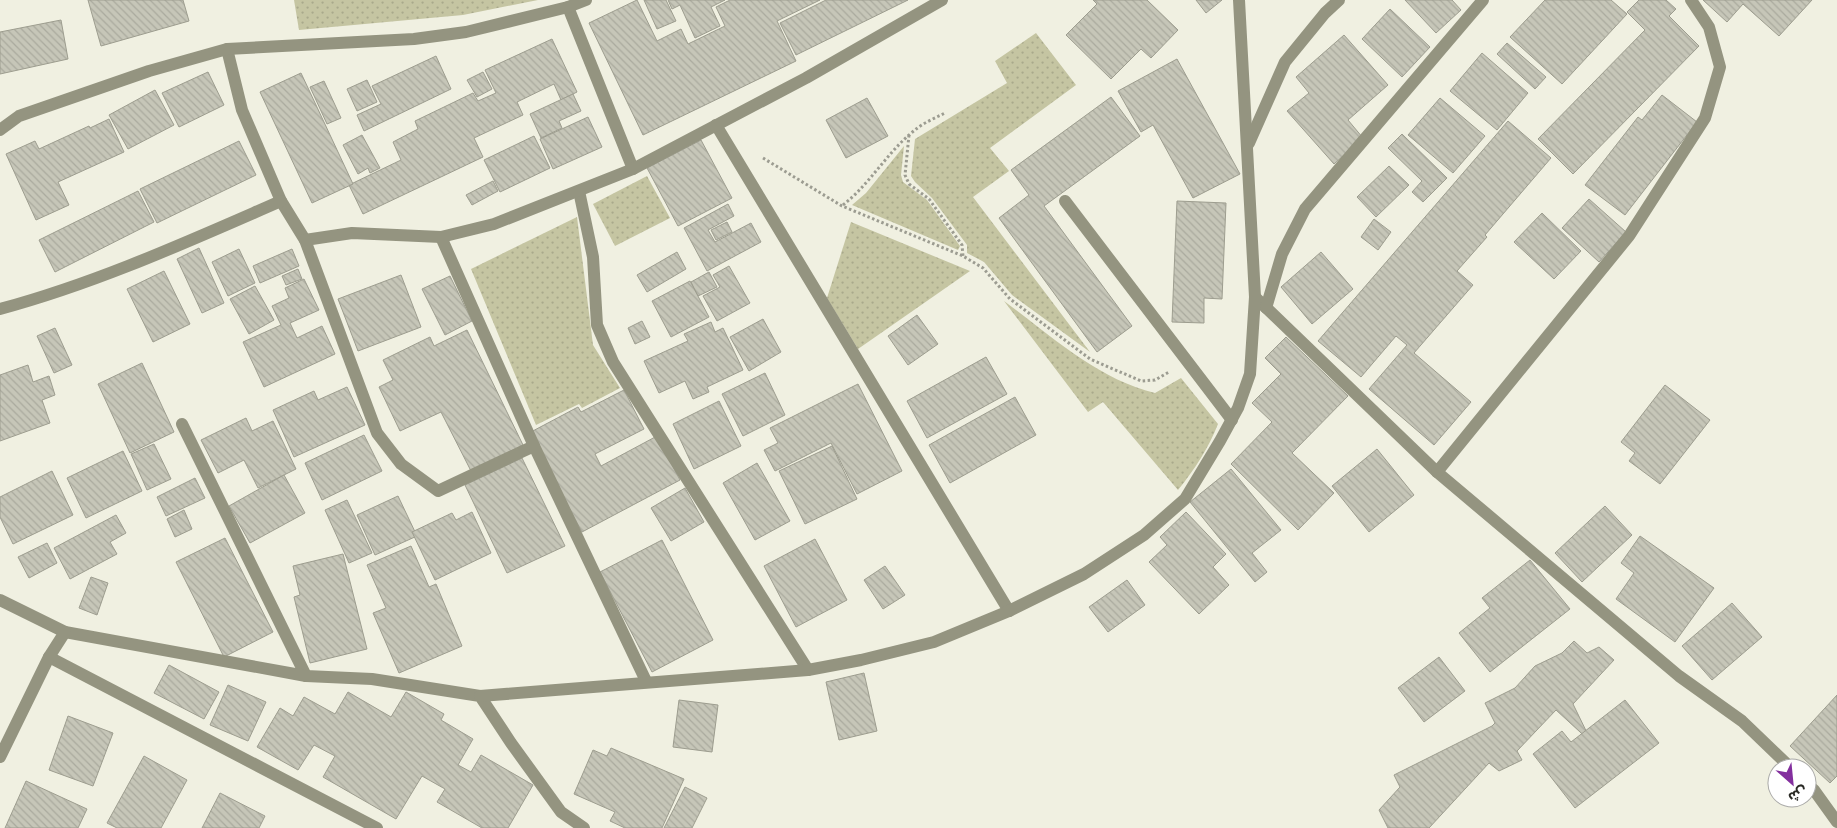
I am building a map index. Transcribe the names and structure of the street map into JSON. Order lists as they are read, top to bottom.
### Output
{
  "north": "bottom right"
}
